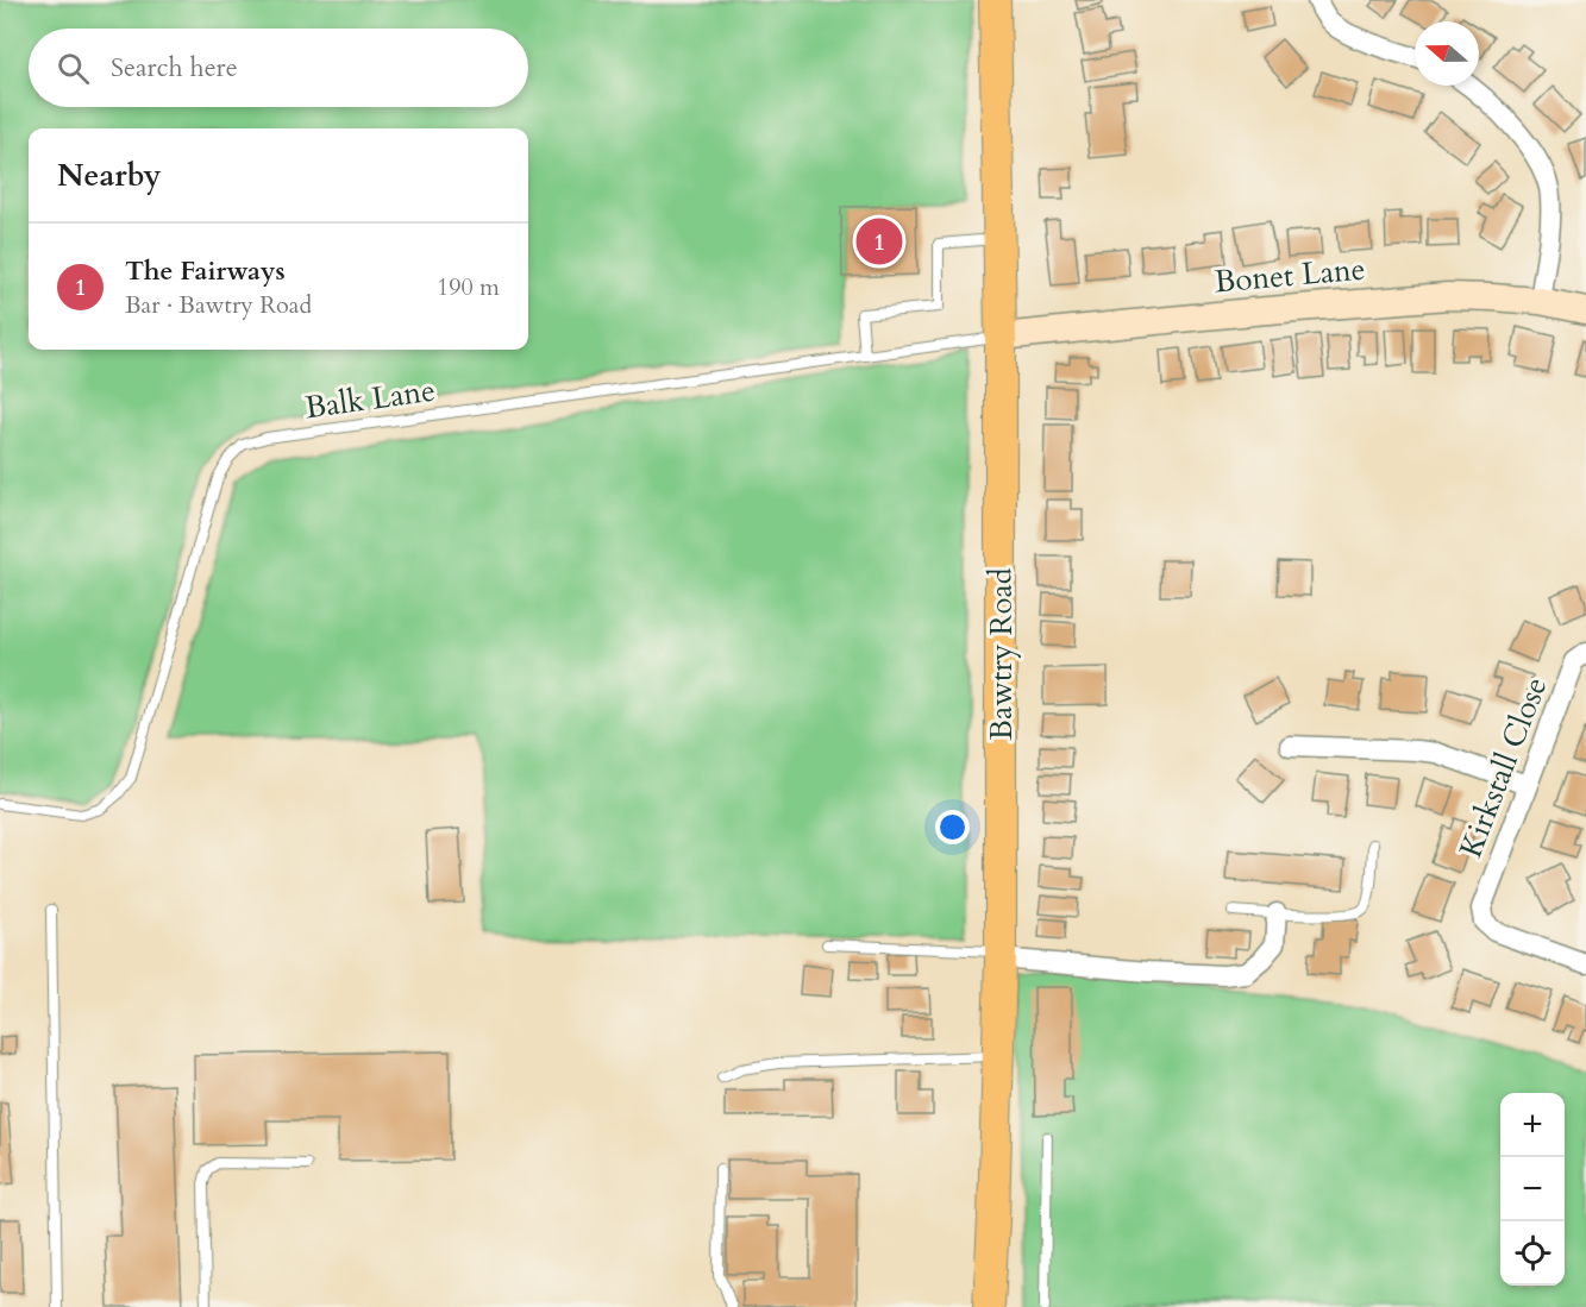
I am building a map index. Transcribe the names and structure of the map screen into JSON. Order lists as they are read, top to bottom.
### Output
{
  "streets": {
    "main road": ["Bonet Lane", "Bawtry Road"],
    "street": ["Kirkstall Close"],
    "lane": ["Balk Lane"]
  },
  "crossings": [
    ["Bonet Lane", "Balk Lane"],
    ["Bonet Lane", "Bawtry Road"],
    ["Balk Lane", "Bawtry Road"]
  ],
  "north": "left",
  "page": {
    "search": "Search here",
    "heading": "Nearby",
    "pins": "1",
    "list": [
      {
        "mark": "1",
        "name": "The Fairways",
        "note": "Bar · Bawtry Road",
        "value": "190 m"
      }
    ],
    "map_buttons": ["+", "−"]
  }
}
